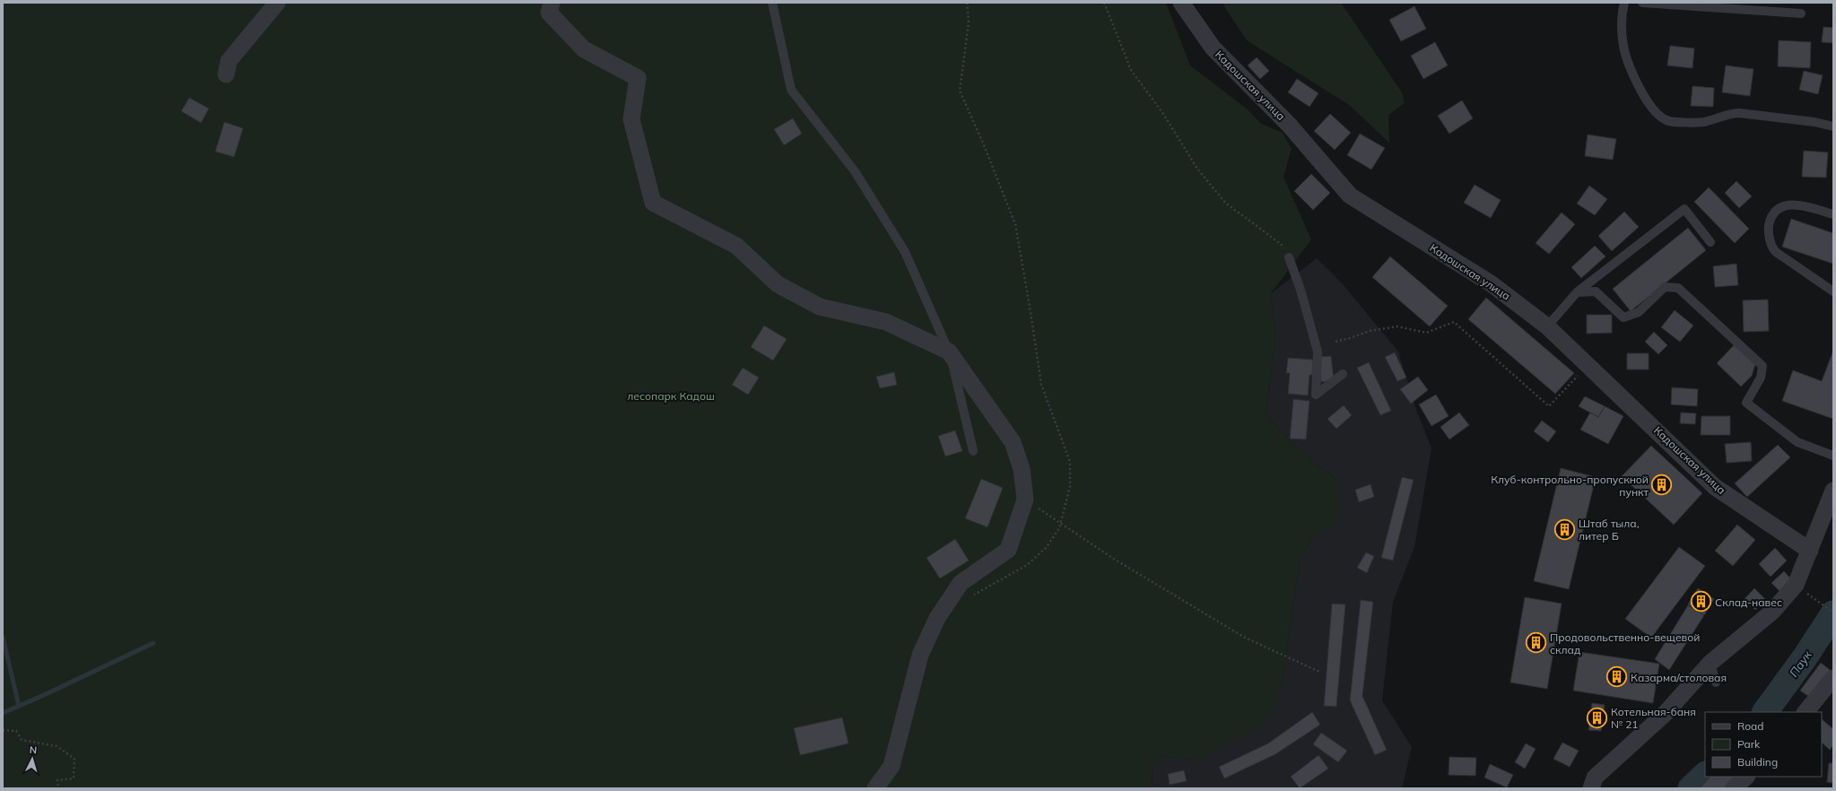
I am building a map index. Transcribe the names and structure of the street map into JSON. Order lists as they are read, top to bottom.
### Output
{
  "streets": {
    "street": ["Кадошская улица"]
  },
  "water": ["Паук"],
  "parks": ["лесопарк Кадош"],
  "places": {
    "building": [
      "Клуб-контрольно-пропускной пункт",
      "Штаб тыла, литер Б",
      "Склад-навес",
      "Продовольственно-вещевой склад",
      "Казарма/столовая",
      "Котельная-баня № 21"
    ]
  },
  "legend": ["Road", "Park", "Building"],
  "north": "top"
}
